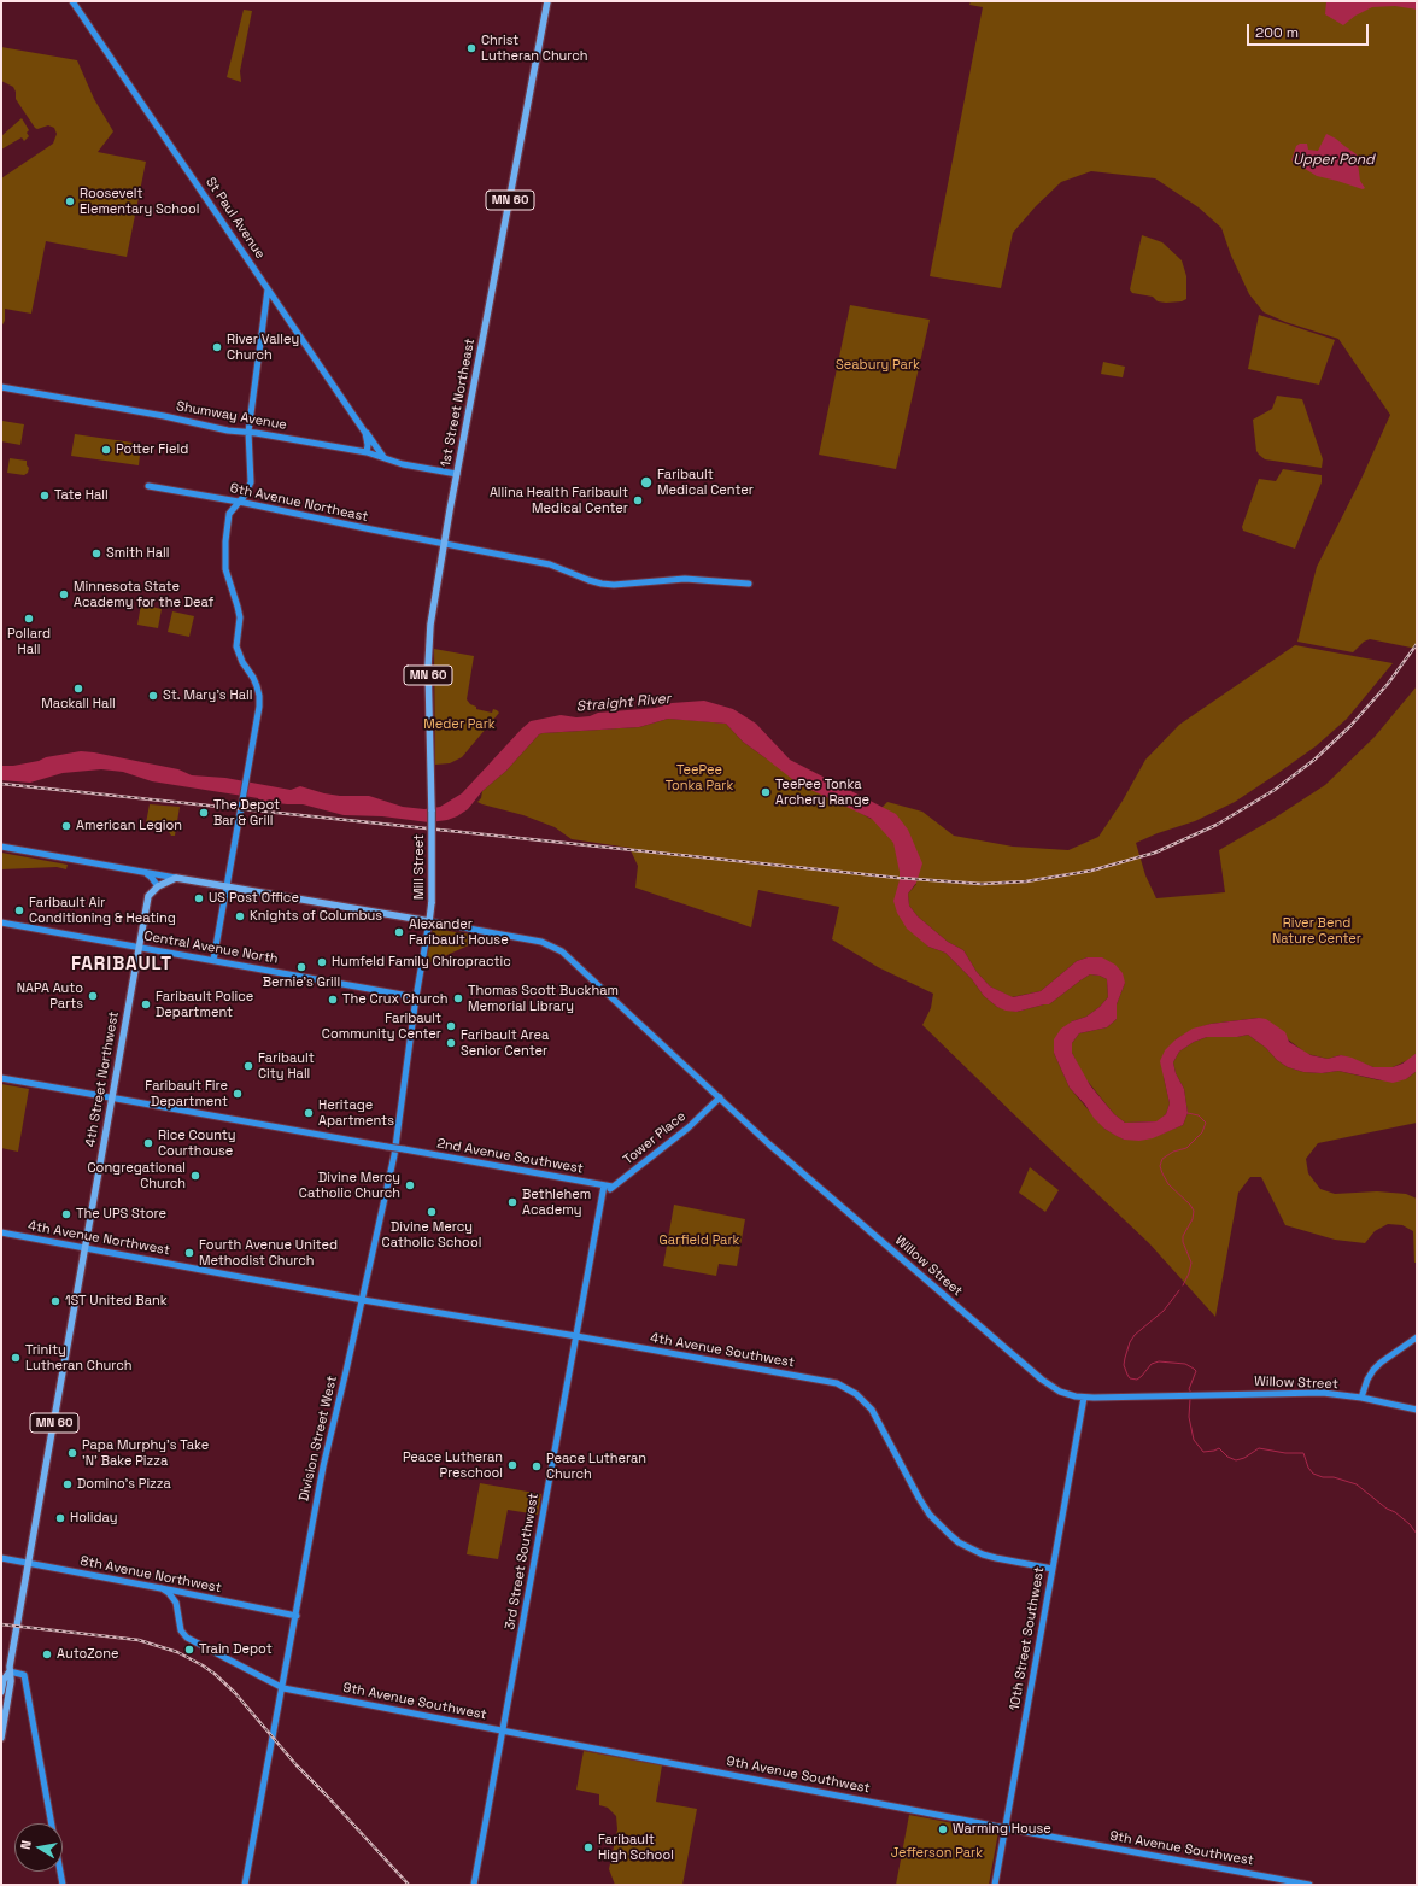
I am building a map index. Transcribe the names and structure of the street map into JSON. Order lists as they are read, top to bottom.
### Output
{
  "streets": {
    "main road": [
      "MN 60",
      "1st Street Northeast",
      "Mill Street",
      "4th Street Northwest"
    ],
    "street": [
      "St Paul Avenue",
      "Shumway Avenue",
      "6th Avenue Northeast",
      "Central Avenue North",
      "Tower Place",
      "2nd Avenue Southwest",
      "4th Avenue Northwest",
      "Willow Street",
      "4th Avenue Southwest",
      "Division Street West",
      "3rd Street Southwest",
      "8th Avenue Northwest",
      "10th Street Southwest",
      "9th Avenue Southwest"
    ]
  },
  "crossings": [
    ["MN 60", "Central Avenue North"],
    ["MN 60", "4th Street Northwest"],
    ["St Paul Avenue", "Shumway Avenue"],
    ["1st Street Northeast", "Shumway Avenue"],
    ["1st Street Northeast", "6th Avenue Northeast"],
    ["1st Street Northeast", "Mill Street"],
    ["Mill Street", "Willow Street"],
    ["Mill Street", "Division Street West"],
    ["Central Avenue North", "4th Street Northwest"],
    ["Central Avenue North", "Division Street West"],
    ["4th Street Northwest", "2nd Avenue Southwest"],
    ["4th Street Northwest", "4th Avenue Northwest"],
    ["4th Street Northwest", "8th Avenue Northwest"],
    ["Tower Place", "2nd Avenue Southwest"],
    ["Tower Place", "Willow Street"],
    ["Tower Place", "3rd Street Southwest"],
    ["2nd Avenue Southwest", "3rd Street Southwest"],
    ["4th Avenue Northwest", "4th Avenue Southwest"],
    ["4th Avenue Northwest", "Division Street West"],
    ["Willow Street", "Division Street West"],
    ["Willow Street", "10th Street Southwest"],
    ["4th Avenue Southwest", "Division Street West"],
    ["4th Avenue Southwest", "3rd Street Southwest"],
    ["4th Avenue Southwest", "10th Street Southwest"],
    ["Division Street West", "8th Avenue Northwest"],
    ["Division Street West", "9th Avenue Southwest"],
    ["3rd Street Southwest", "9th Avenue Southwest"],
    ["10th Street Southwest", "9th Avenue Southwest"]
  ],
  "districts": ["FARIBAULT"],
  "water": ["Upper Pond", "Straight River"],
  "parks": [
    "Seabury Park",
    "Meder Park",
    "TeePee Tonka Park",
    "River Bend Nature Center",
    "Garfield Park",
    "Jefferson Park"
  ],
  "places": [
    "Christ Lutheran Church",
    "Roosevelt Elementary School",
    "River Valley Church",
    "Potter Field",
    "Faribault Medical Center",
    "Tate Hall",
    "Allina Health Faribault Medical Center",
    "Smith Hall",
    "Minnesota State Academy for the Deaf",
    "Pollard Hall",
    "Mackall Hall",
    "St. Mary's Hall",
    "TeePee Tonka Archery Range",
    "The Depot Bar & Grill",
    "American Legion",
    "US Post Office",
    "Faribault Air Conditioning & Heating",
    "Knights of Columbus",
    "Alexander Faribault House",
    "Humfeld Family Chiropractic",
    "Bernie's Grill",
    "NAPA Auto Parts",
    "Thomas Scott Buckham Memorial Library",
    "The Crux Church",
    "Faribault Police Department",
    "Faribault Community Center",
    "Faribault Area Senior Center",
    "Faribault City Hall",
    "Faribault Fire Department",
    "Heritage Apartments",
    "Rice County Courthouse",
    "Congregational Church",
    "Divine Mercy Catholic Church",
    "Bethlehem Academy",
    "Divine Mercy Catholic School",
    "The UPS Store",
    "Fourth Avenue United Methodist Church",
    "1ST United Bank",
    "Trinity Lutheran Church",
    "Papa Murphy's Take 'N' Bake Pizza",
    "Peace Lutheran Preschool",
    "Peace Lutheran Church",
    "Domino's Pizza",
    "Holiday",
    "Train Depot",
    "AutoZone",
    "Warming House",
    "Faribault High School"
  ],
  "scale_bar": "200 m",
  "north": "left"
}
